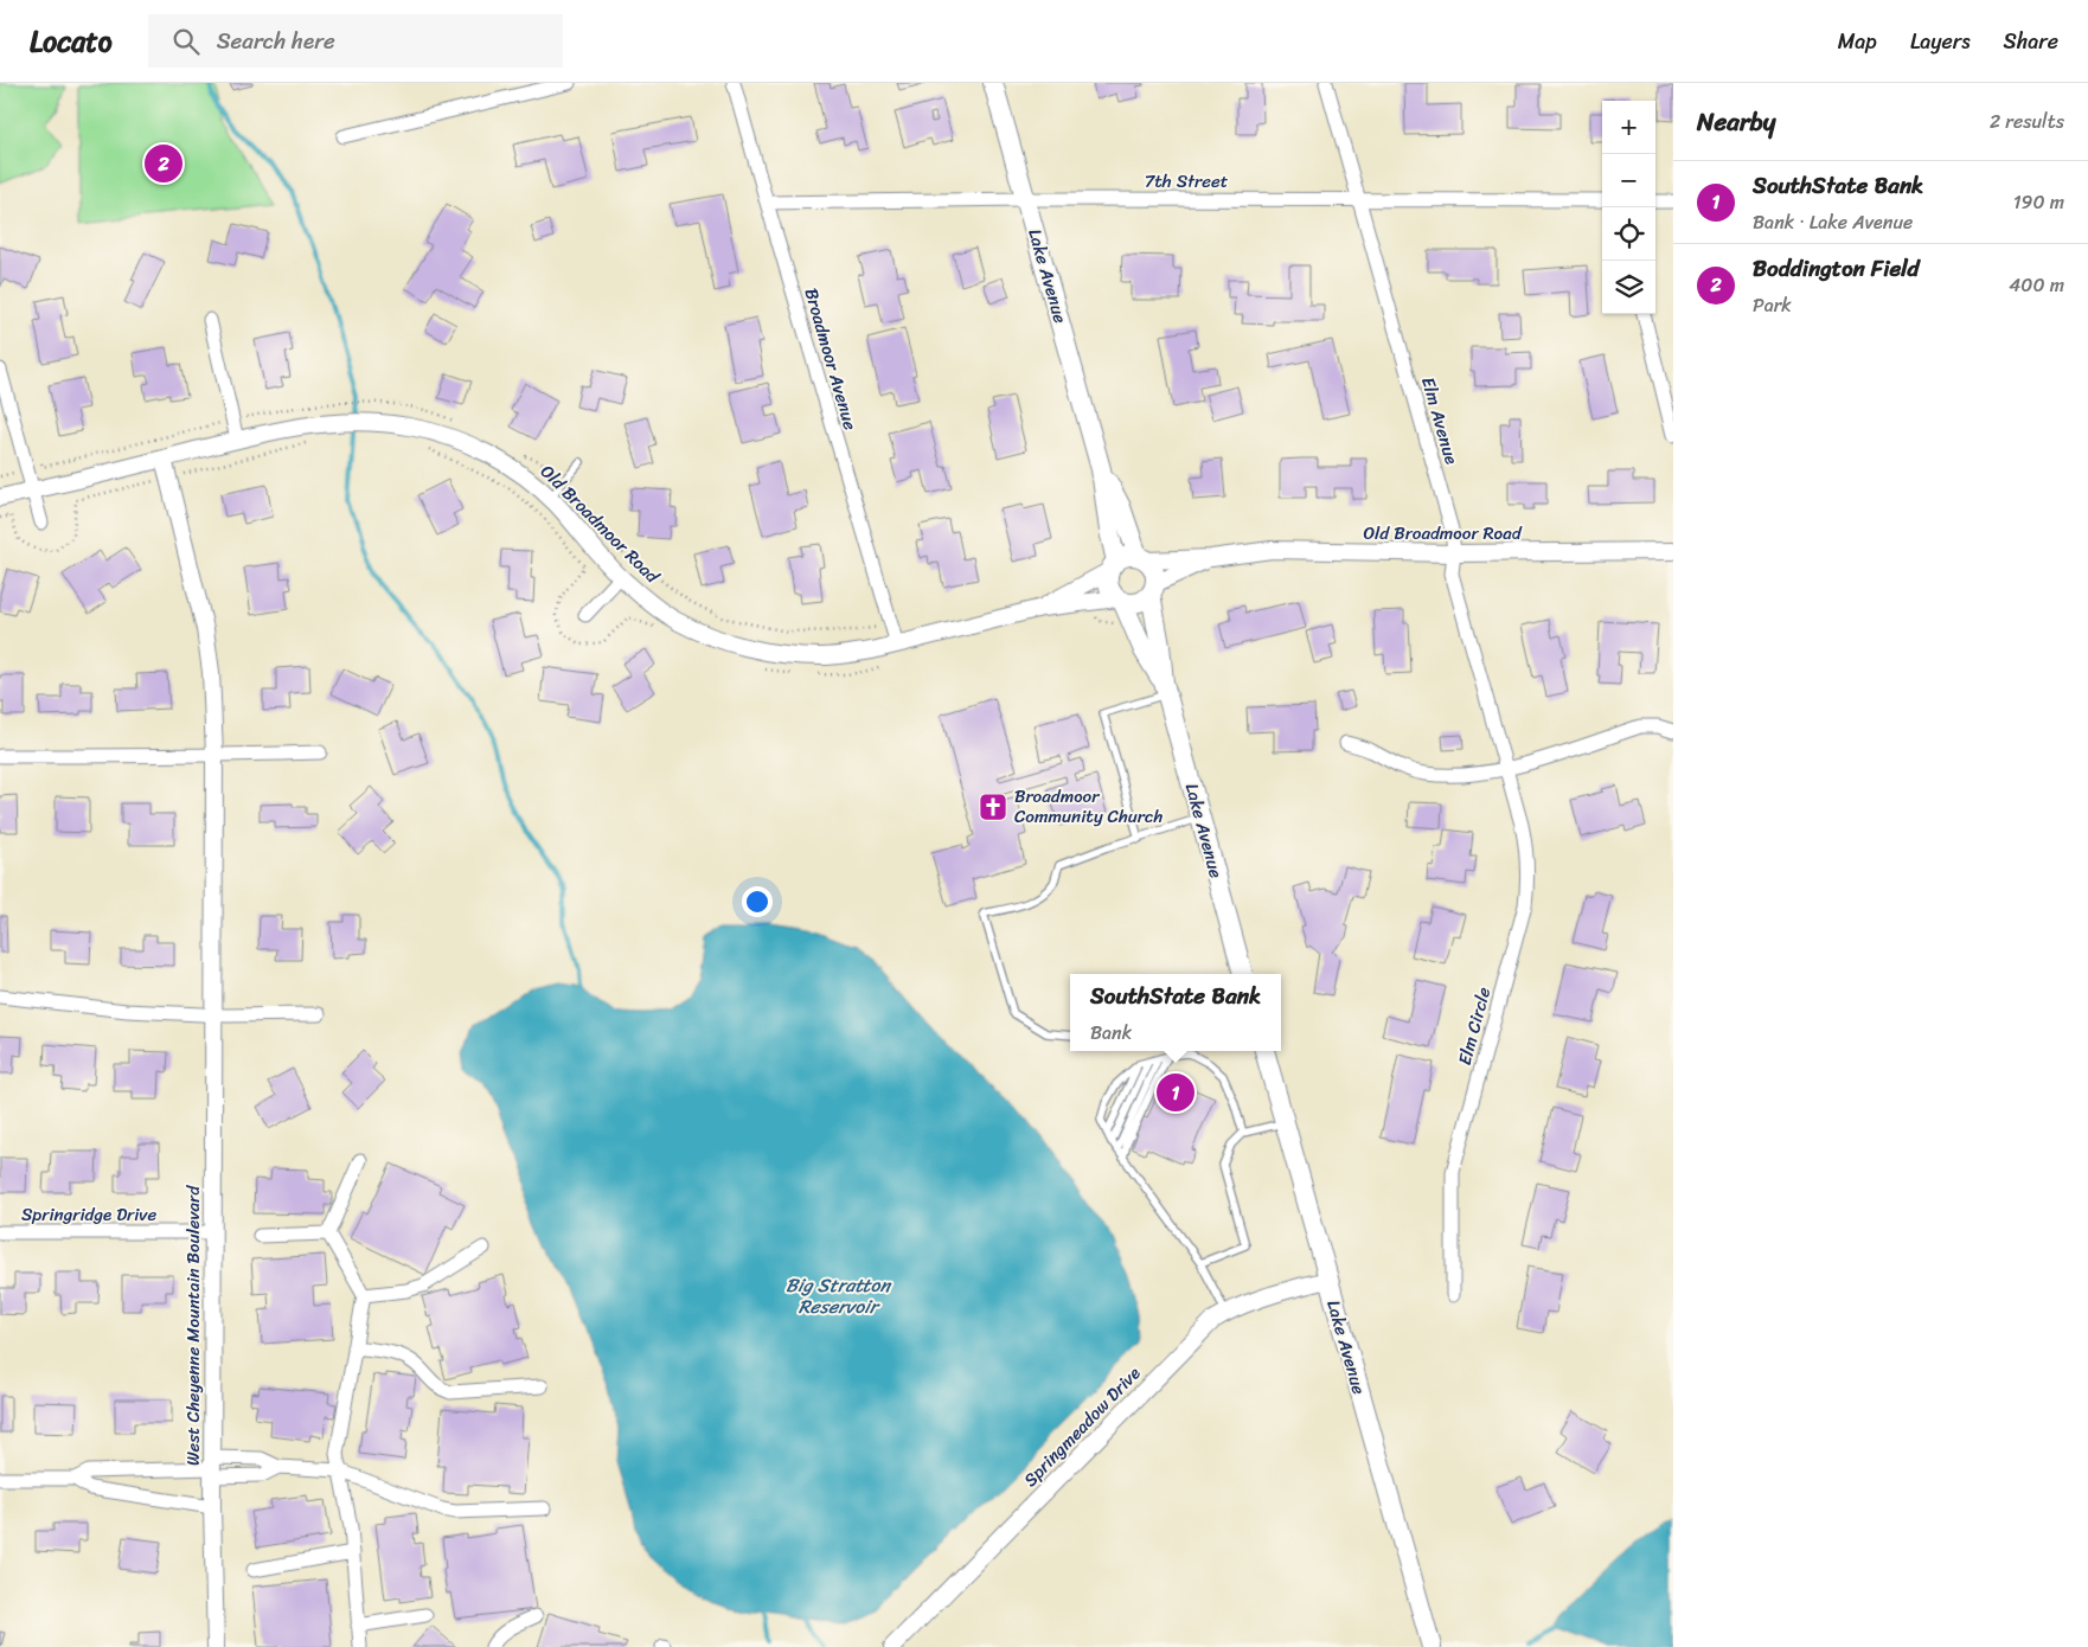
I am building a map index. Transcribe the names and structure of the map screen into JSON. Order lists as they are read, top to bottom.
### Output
{
  "streets": {
    "main road": ["Lake Avenue"],
    "street": [
      "7th Street",
      "Broadmoor Avenue",
      "Elm Avenue",
      "Old Broadmoor Road",
      "Elm Circle",
      "Springridge Drive",
      "West Cheyenne Mountain Boulevard",
      "Springmeadow Drive"
    ]
  },
  "crossings": [
    ["7th Street", "Lake Avenue"],
    ["7th Street", "Broadmoor Avenue"],
    ["7th Street", "Elm Avenue"],
    ["Lake Avenue", "Old Broadmoor Road"],
    ["Lake Avenue", "Springmeadow Drive"],
    ["Broadmoor Avenue", "Old Broadmoor Road"],
    ["Elm Avenue", "Old Broadmoor Road"],
    ["Elm Avenue", "Elm Circle"],
    ["Old Broadmoor Road", "West Cheyenne Mountain Boulevard"],
    ["Springridge Drive", "West Cheyenne Mountain Boulevard"]
  ],
  "water": ["Big Stratton Reservoir"],
  "places": {
    "church": ["Broadmoor Community Church"]
  },
  "page": {
    "header": "Locato",
    "search": "Search here",
    "nav": ["Map", "Layers", "Share"],
    "heading": ["Nearby", "2 results"],
    "map_buttons": ["+", "−"],
    "pins": ["2", "1"],
    "list": [
      {
        "mark": "1",
        "name": "SouthState Bank",
        "note": "Bank · Lake Avenue",
        "value": "190 m"
      },
      {
        "mark": "2",
        "name": "Boddington Field",
        "note": "Park",
        "value": "400 m"
      }
    ],
    "popup": ["SouthState Bank", "Bank"]
  }
}
